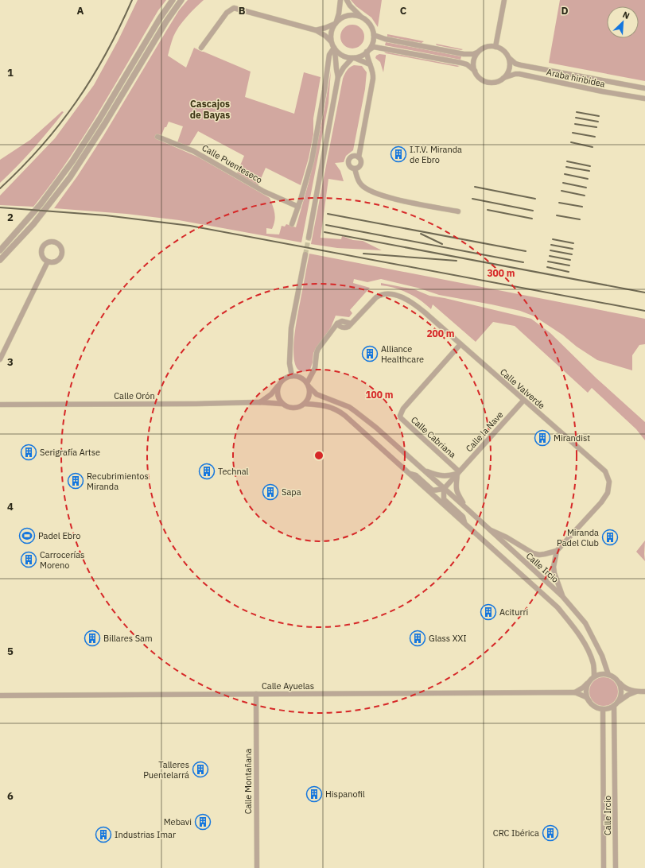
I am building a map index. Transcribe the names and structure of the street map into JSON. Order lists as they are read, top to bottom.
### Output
{
  "streets": {
    "street": [
      "Araba hiribidea",
      "Calle Puenteseco",
      "Calle Valverde",
      "Calle Orón",
      "Calle la Nave",
      "Calle Cabriana",
      "Calle Ircio",
      "Calle Ayuelas",
      "Calle Montañana"
    ]
  },
  "crossings": [
    ["Calle Valverde", "Calle Orón"],
    ["Calle Valverde", "Calle la Nave"],
    ["Calle Valverde", "Calle Cabriana"],
    ["Calle Valverde", "Calle Ircio"],
    ["Calle Orón", "Calle Ircio"],
    ["Calle la Nave", "Calle Cabriana"],
    ["Calle la Nave", "Calle Ircio"],
    ["Calle Ayuelas", "Calle Montañana"]
  ],
  "districts": ["Cascajos de Bayas"],
  "places": {
    "building": [
      "I.T.V. Miranda de Ebro",
      "Alliance Healthcare",
      "Mirandist",
      "Serigrafía Artse",
      "Technal",
      "Recubrimientos Miranda",
      "Sapa",
      "Miranda Padel Club",
      "Carrocerías Moreno",
      "Aciturri",
      "Billares Sam",
      "Glass XXI",
      "Talleres Puentelarrá",
      "Hispanofil",
      "Mebavi",
      "CRC Ibérica",
      "Industrias Imar"
    ],
    "sports": ["Padel Ebro"]
  },
  "north": "top right",
  "grid": {
    "columns": [
      "A",
      "B",
      "C",
      "D"
    ],
    "rows": [
      "1",
      "2",
      "3",
      "4",
      "5",
      "6"
    ]
  },
  "rings": ["300 m", "200 m", "100 m"]
}
